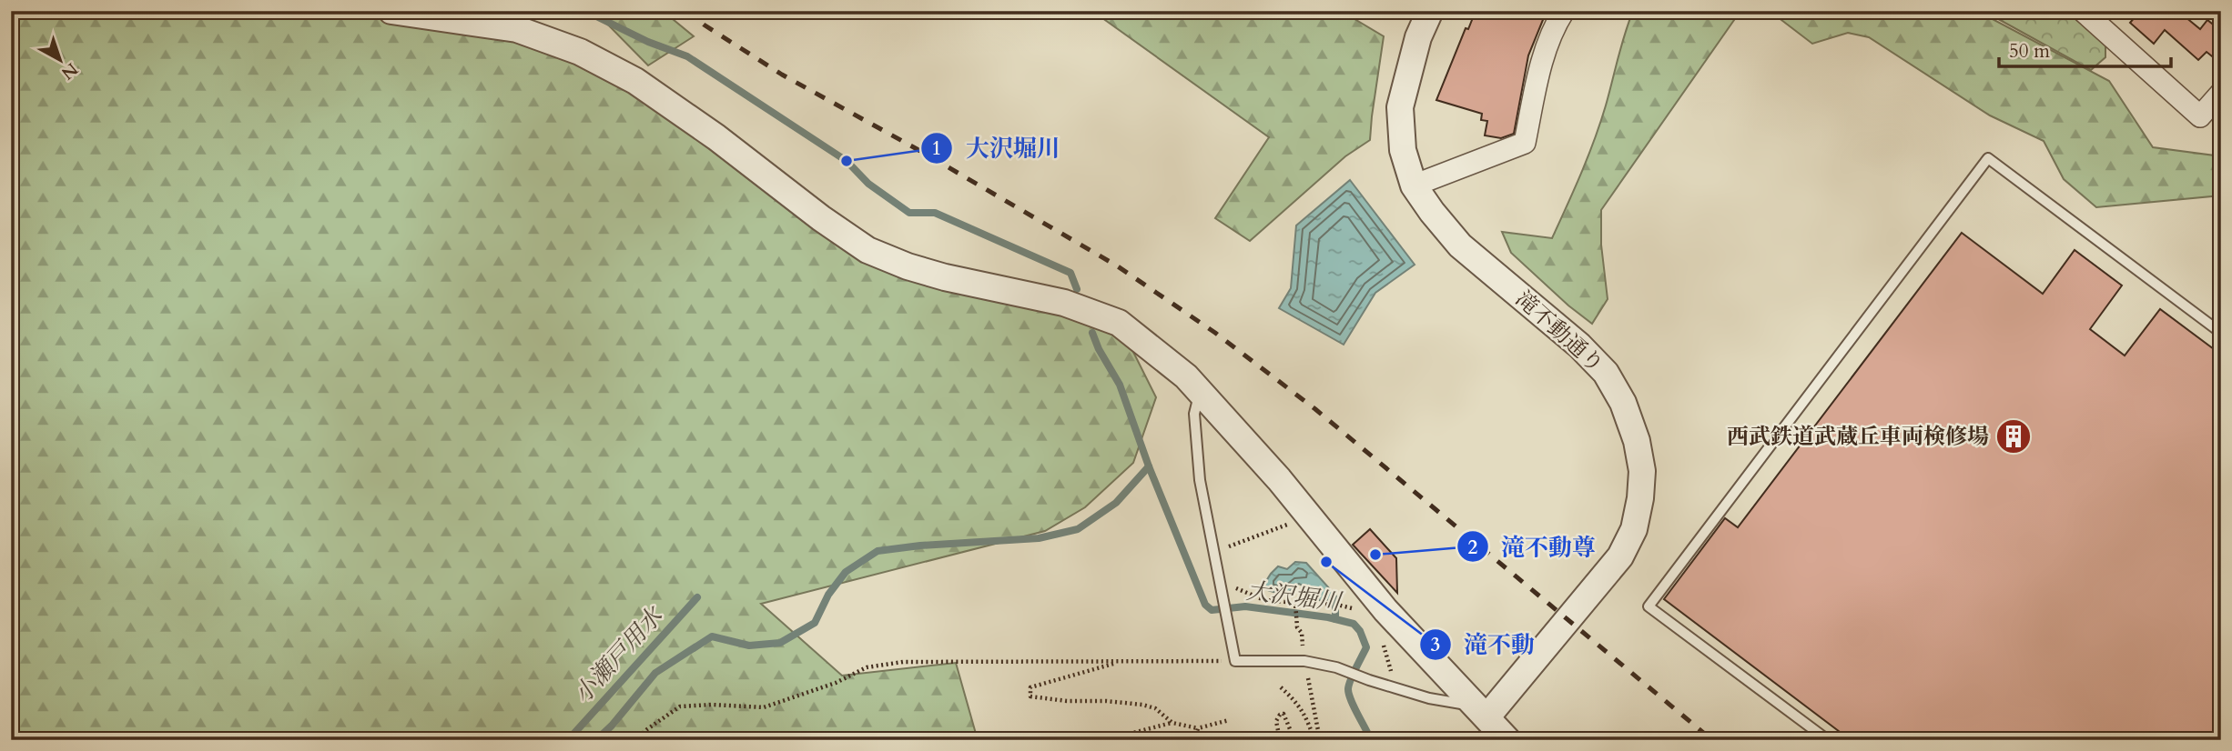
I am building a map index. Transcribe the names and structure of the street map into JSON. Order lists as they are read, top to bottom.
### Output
{
  "streets": {
    "street": ["滝不動通り"]
  },
  "water": ["大沢堀川", "小瀬戸用水"],
  "places": {
    "other": ["大沢堀川", "滝不動尊", "滝不動"],
    "building": ["西武鉄道武蔵丘車両検修場"]
  },
  "scale_bar": "50 m",
  "north": "bottom right"
}
